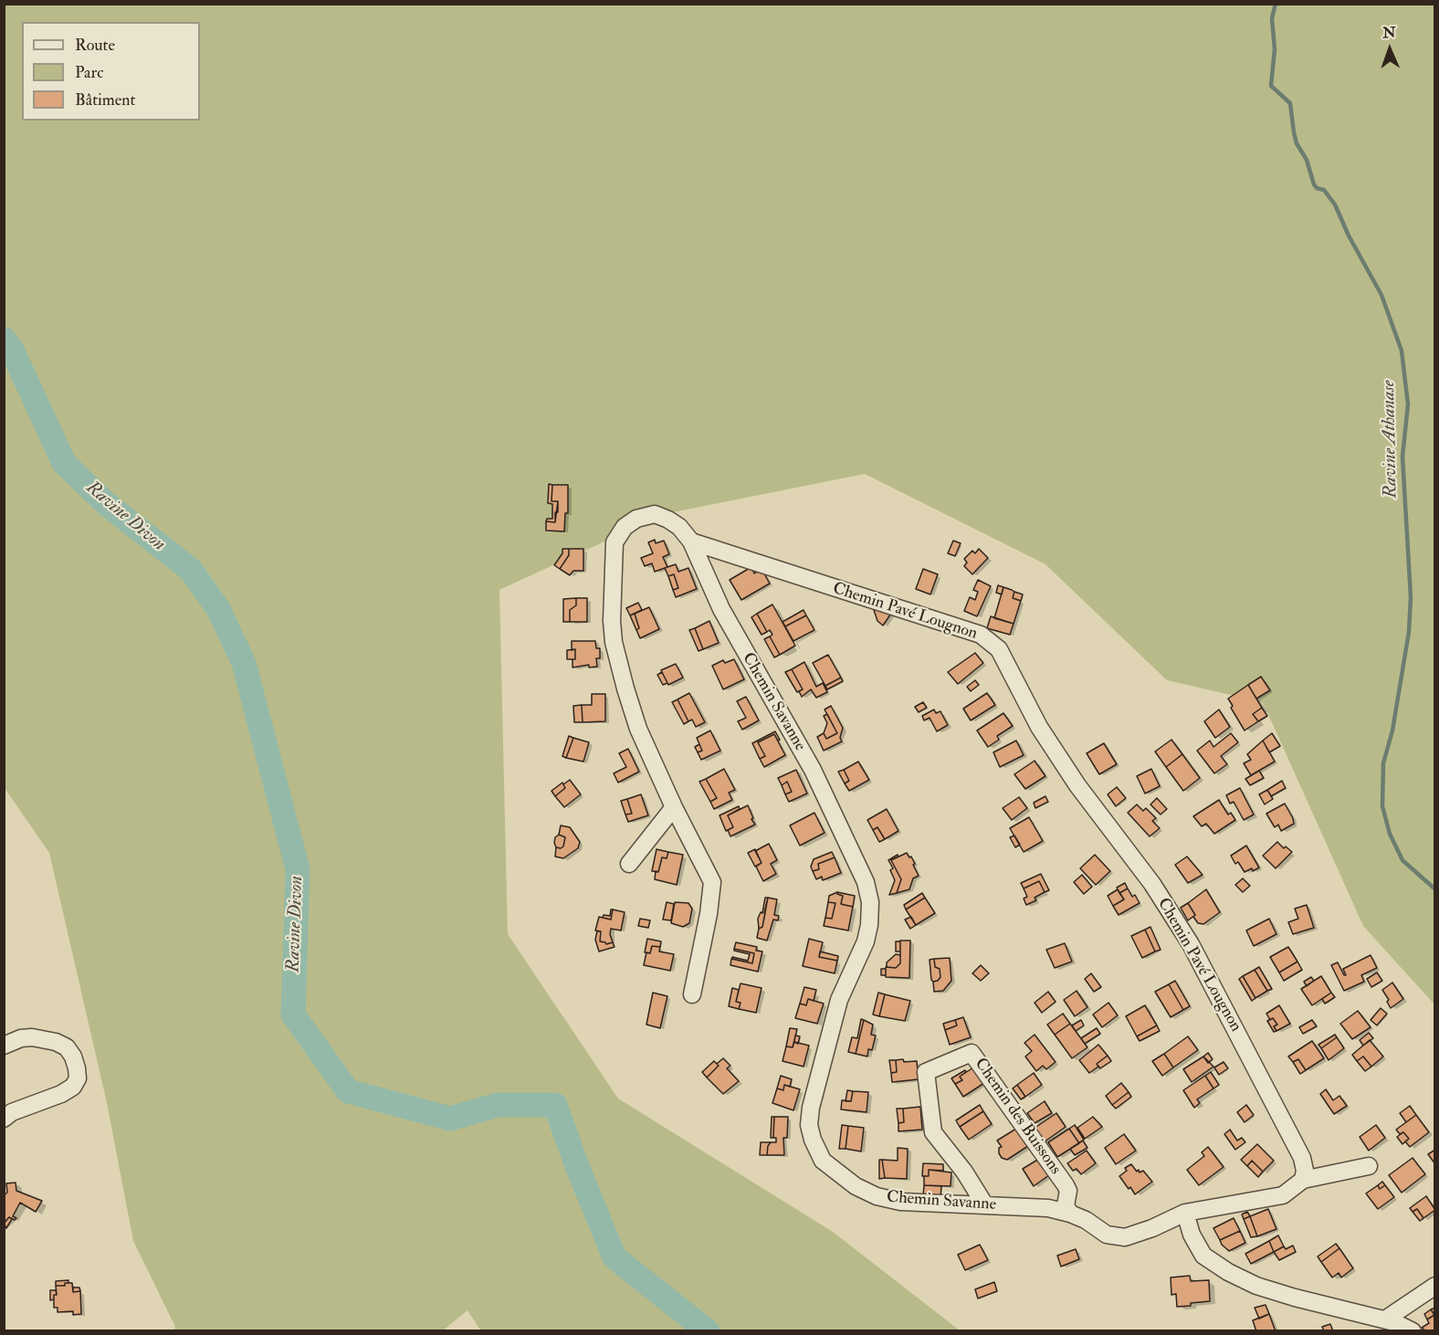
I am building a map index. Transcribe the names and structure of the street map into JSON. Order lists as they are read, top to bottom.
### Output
{
  "streets": {
    "street": ["Chemin Pavé Lougnon", "Chemin Savanne", "Chemin des Buissons"]
  },
  "crossings": [
    ["Chemin Pavé Lougnon", "Chemin Savanne"],
    ["Chemin Savanne", "Chemin des Buissons"]
  ],
  "water": ["Ravine Athanase", "Ravine Divon"],
  "legend": ["Route", "Parc", "Bâtiment"],
  "north": "top"
}
